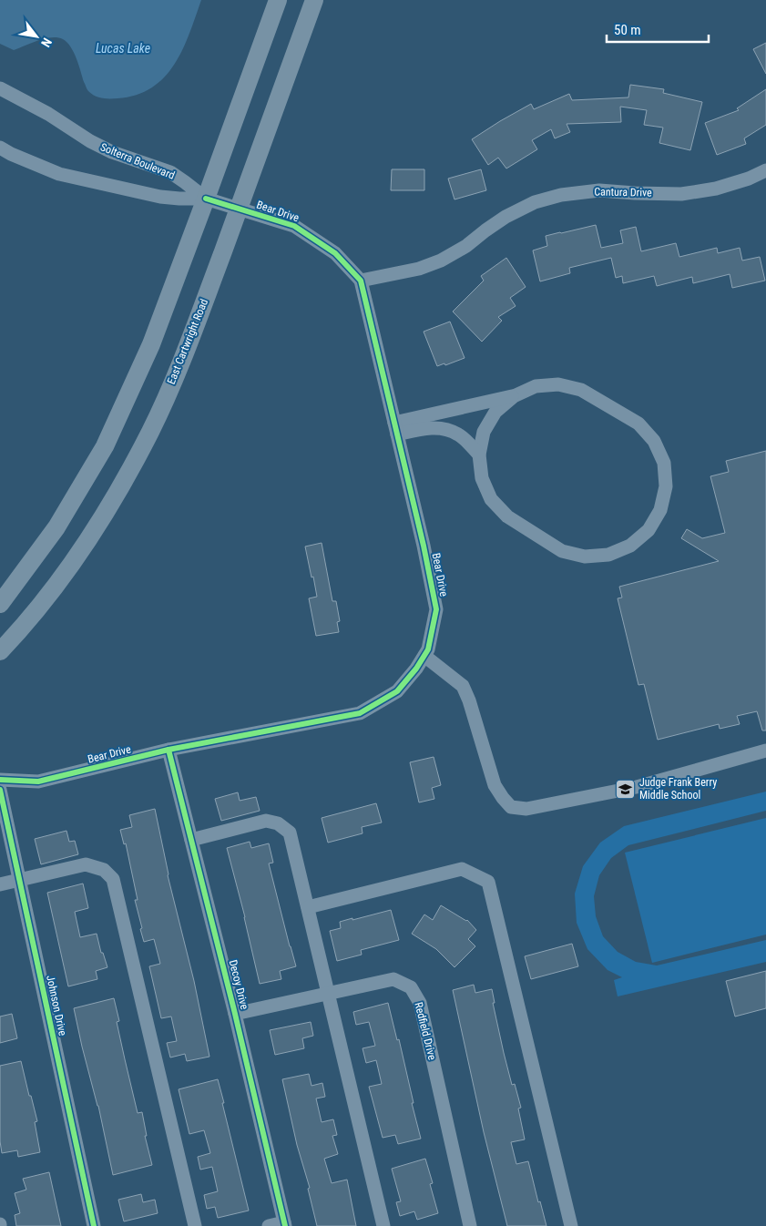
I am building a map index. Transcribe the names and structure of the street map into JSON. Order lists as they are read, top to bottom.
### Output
{
  "streets": {
    "main road": ["East Cartwright Road"],
    "street": [
      "Solterra Boulevard",
      "Cantura Drive",
      "Bear Drive",
      "Decoy Drive",
      "Johnson Drive",
      "Redfield Drive"
    ]
  },
  "crossings": [
    ["Solterra Boulevard", "Bear Drive"],
    ["Cantura Drive", "Bear Drive"],
    ["Bear Drive", "East Cartwright Road"],
    ["Bear Drive", "Decoy Drive"],
    ["Decoy Drive", "Redfield Drive"]
  ],
  "water": ["Lucas Lake"],
  "places": {
    "school or university": ["Judge Frank Berry Middle School"]
  },
  "scale_bar": "50 m",
  "north": "bottom right"
}
